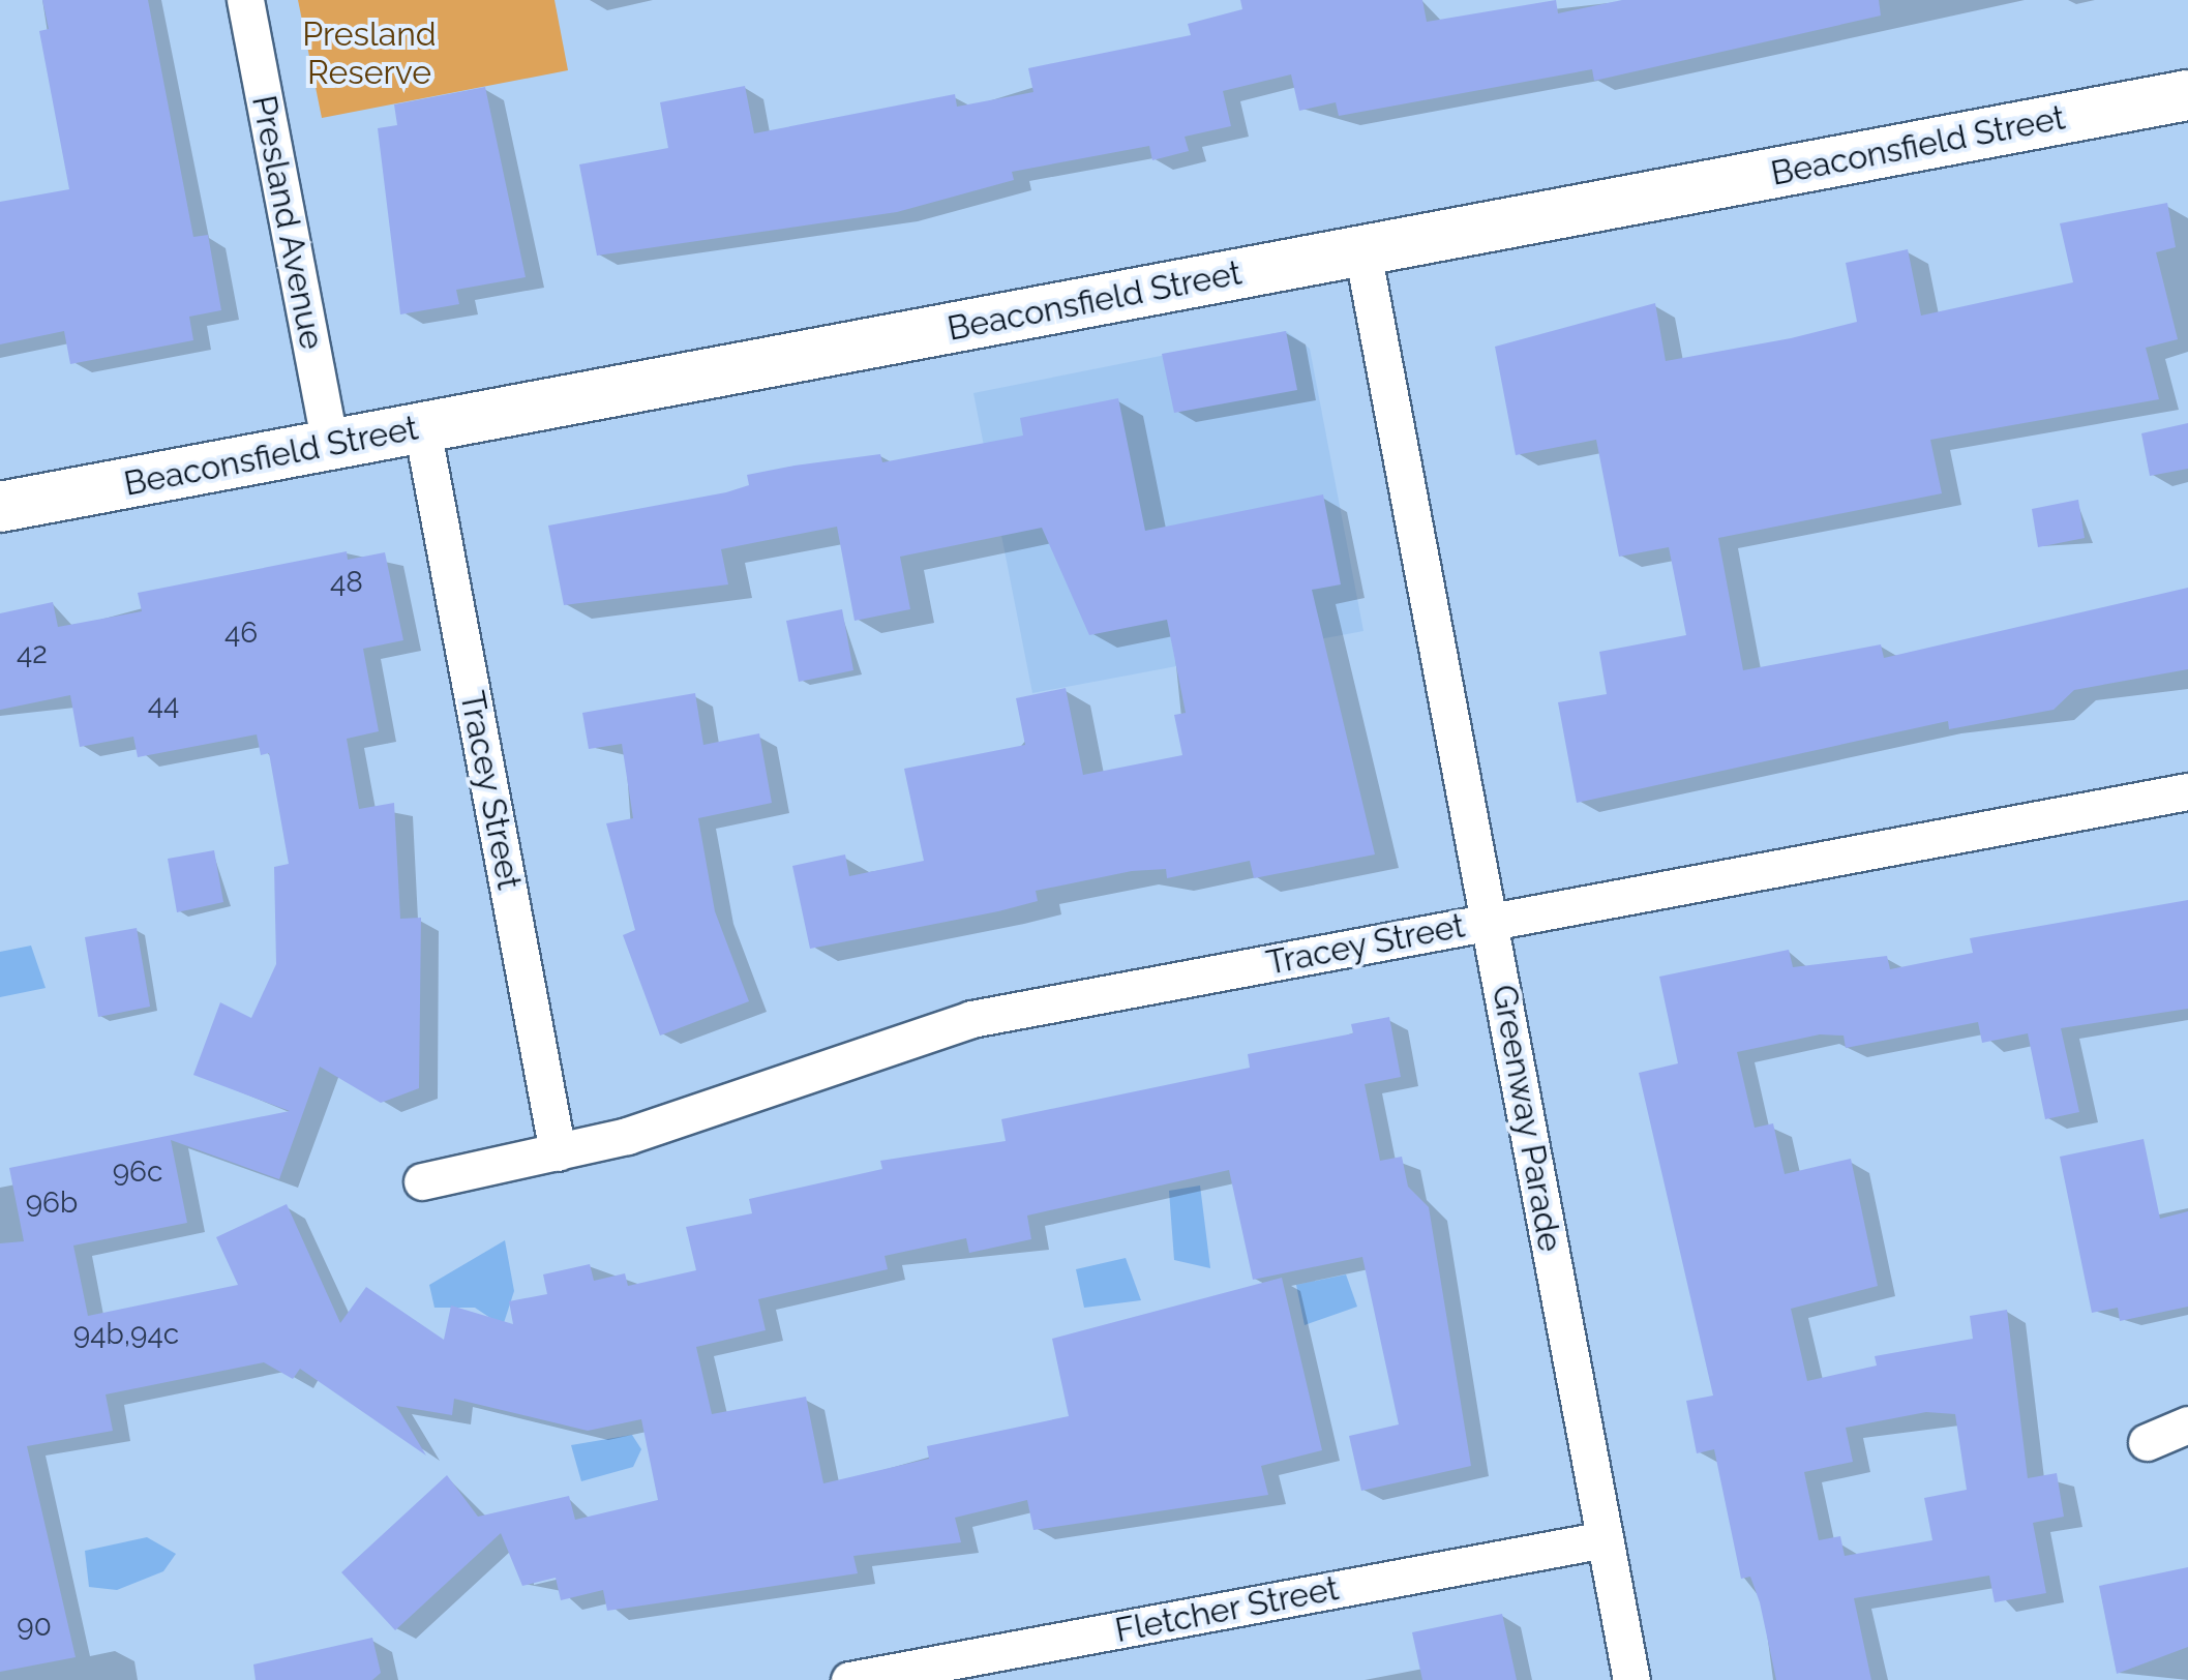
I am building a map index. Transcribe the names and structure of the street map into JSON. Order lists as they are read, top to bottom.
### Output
{
  "streets": {
    "main road": ["Beaconsfield Street"],
    "street": [
      "Presland Avenue",
      "Tracey Street",
      "Greenway Parade",
      "Fletcher Street"
    ]
  },
  "crossings": [
    ["Beaconsfield Street", "Presland Avenue"],
    ["Beaconsfield Street", "Tracey Street"],
    ["Beaconsfield Street", "Greenway Parade"],
    ["Tracey Street", "Greenway Parade"],
    ["Greenway Parade", "Fletcher Street"]
  ],
  "parks": ["Presland Reserve"],
  "house_numbers": [
    "48",
    "46",
    "42",
    "44",
    "96c",
    "96b",
    "94b,94c",
    "90"
  ]
}
